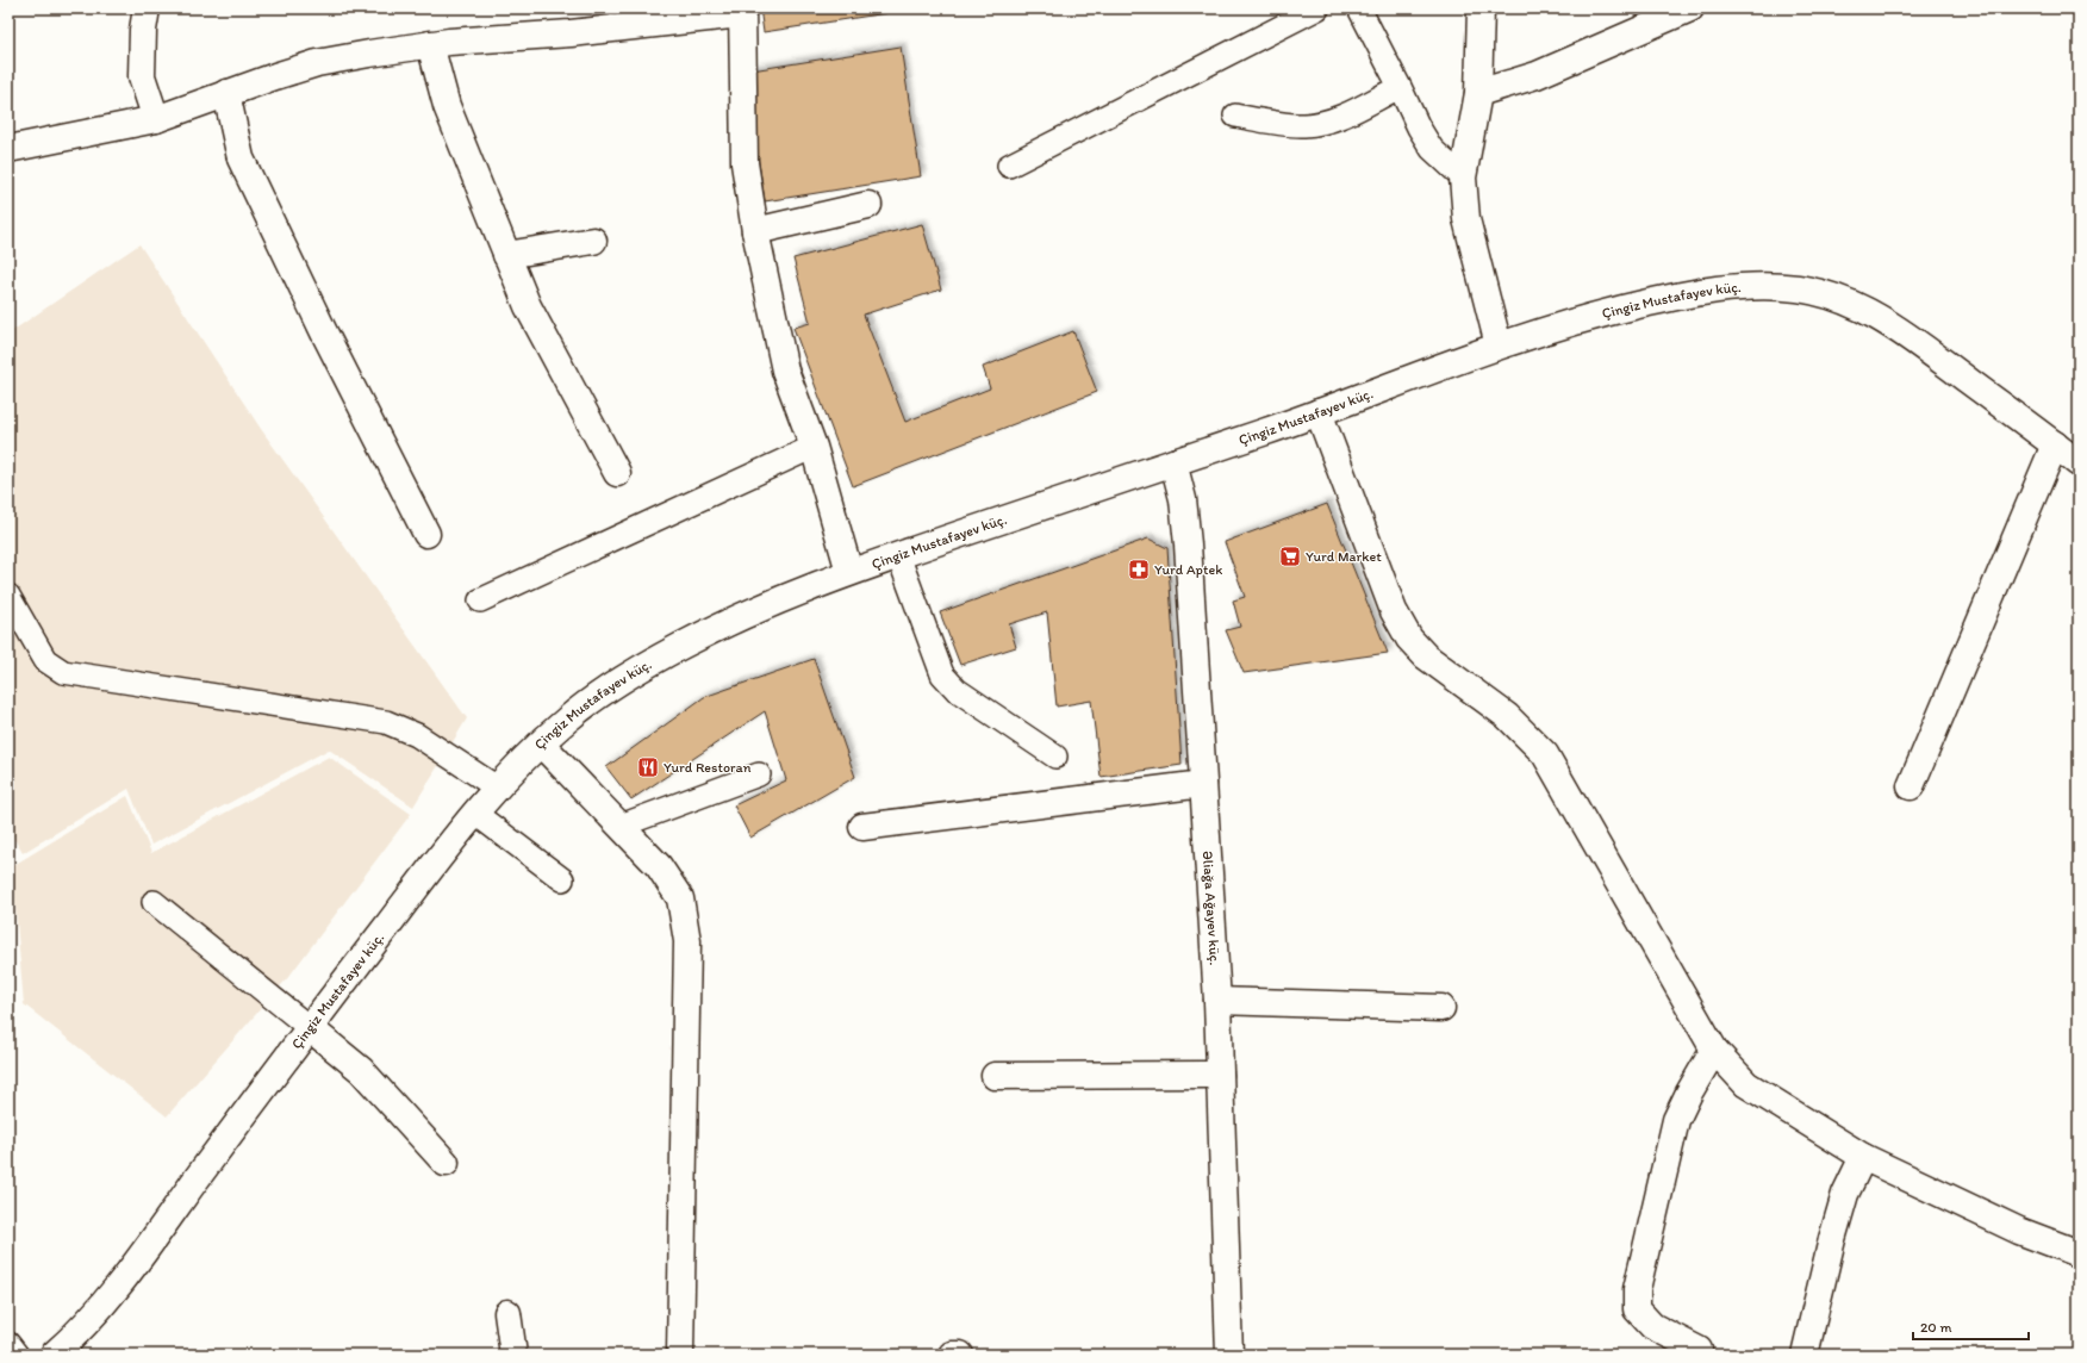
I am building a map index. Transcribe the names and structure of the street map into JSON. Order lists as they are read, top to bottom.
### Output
{
  "streets": {
    "street": ["Çingiz Mustafayev küç.", "Əliağa Ağayev küç."]
  },
  "crossings": [
    ["Çingiz Mustafayev küç.", "Əliağa Ağayev küç."]
  ],
  "places": {
    "supermarket": ["Yurd Market"],
    "pharmacy": ["Yurd Aptek"],
    "restaurant": ["Yurd Restoran"]
  },
  "scale_bar": "20 m"
}
